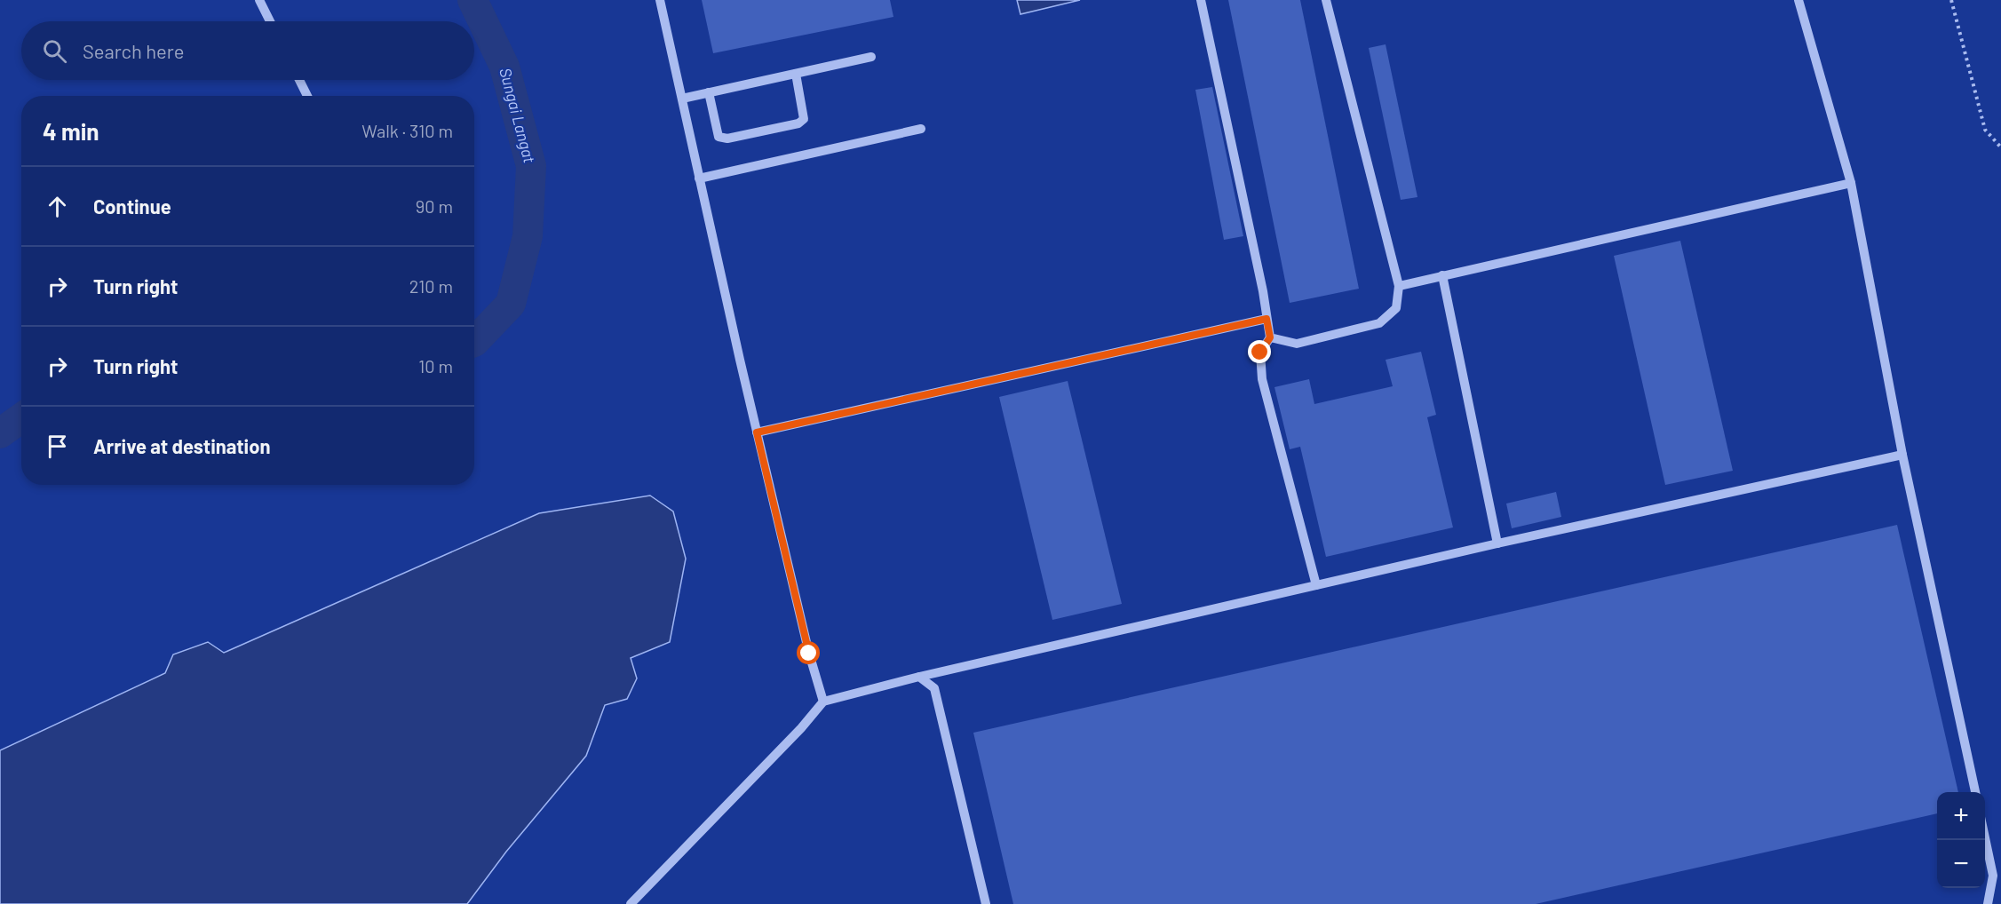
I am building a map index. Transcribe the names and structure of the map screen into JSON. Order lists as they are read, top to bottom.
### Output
{
  "water": ["Sungai Langat"],
  "page": {
    "search": "Search here",
    "heading": ["4 min", "Walk · 310 m"],
    "list": [
      ["Continue", "90 m"],
      ["Turn right", "210 m"],
      ["Turn right", "10 m"],
      "Arrive at destination"
    ],
    "map_buttons": ["+", "−"]
  }
}
